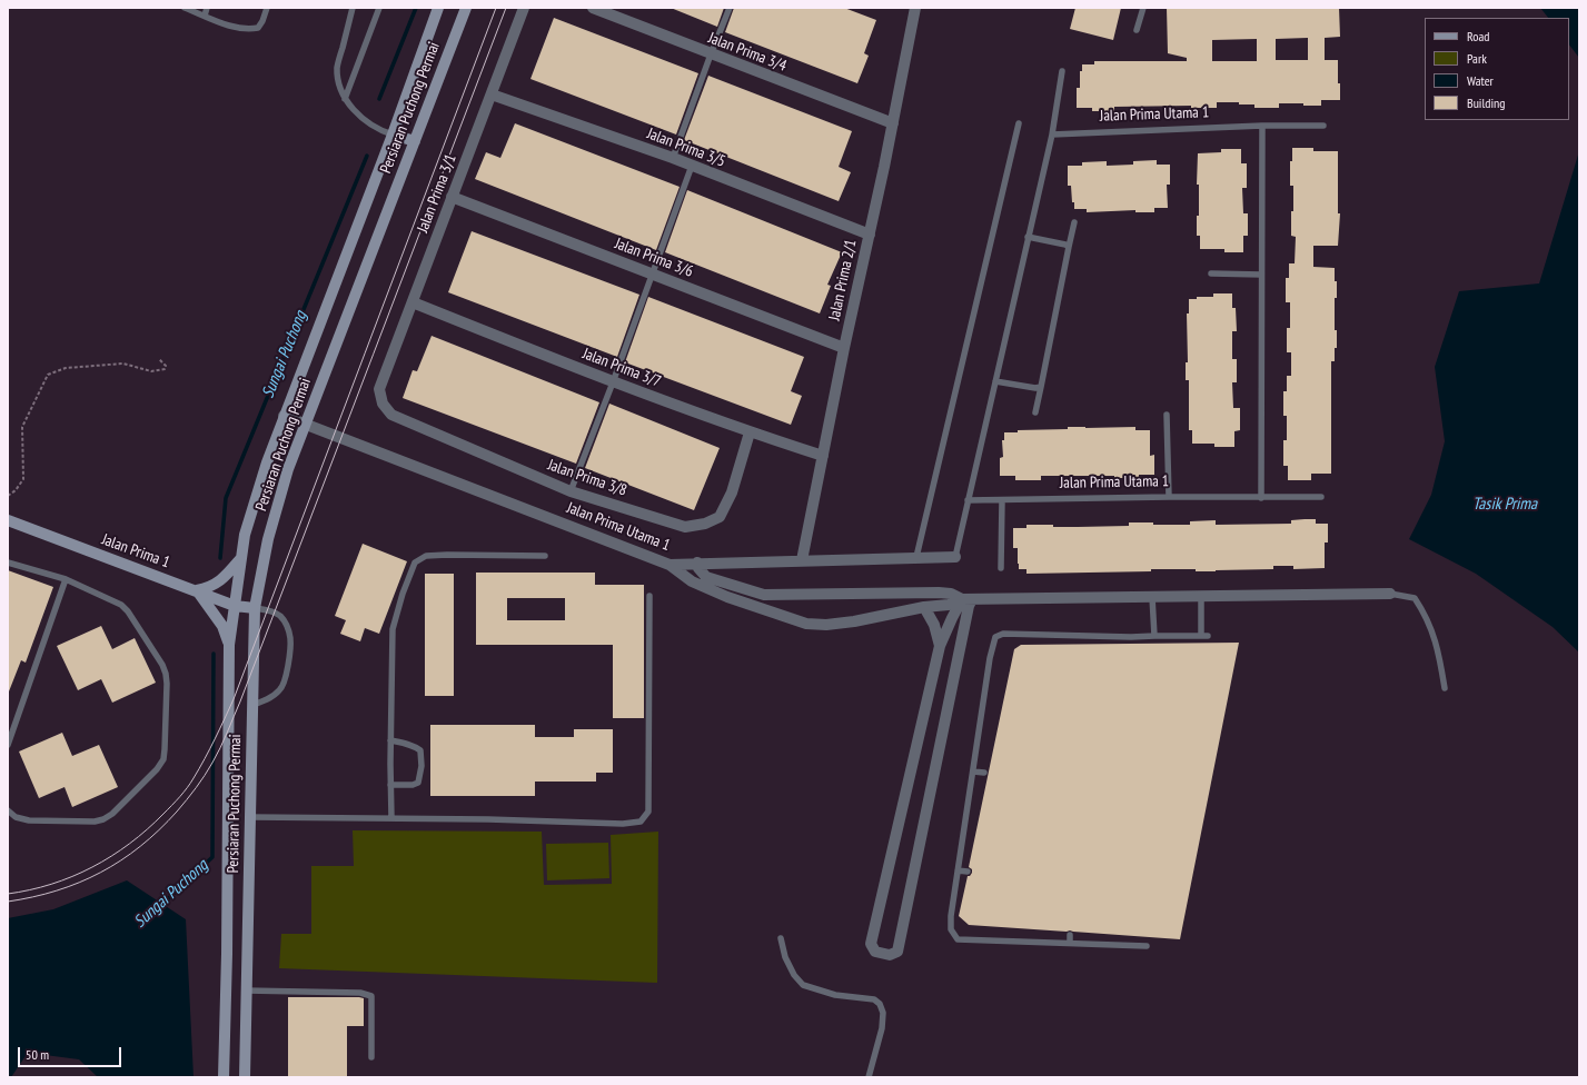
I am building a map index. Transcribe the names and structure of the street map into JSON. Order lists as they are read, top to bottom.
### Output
{
  "streets": {
    "main road": ["Persiaran Puchong Permai", "Jalan Prima 1"],
    "street": [
      "Jalan Prima 3/4",
      "Jalan Prima Utama 1",
      "Jalan Prima 3/5",
      "Jalan Prima 3/1",
      "Jalan Prima 3/6",
      "Jalan Prima 2/1",
      "Jalan Prima 3/7",
      "Jalan Prima 3/8"
    ]
  },
  "crossings": [
    ["Jalan Prima 3/4", "Jalan Prima 2/1"],
    ["Persiaran Puchong Permai", "Jalan Prima Utama 1"],
    ["Persiaran Puchong Permai", "Jalan Prima 1"],
    ["Jalan Prima Utama 1", "Jalan Prima 2/1"],
    ["Jalan Prima 3/5", "Jalan Prima 3/1"],
    ["Jalan Prima 3/5", "Jalan Prima 2/1"],
    ["Jalan Prima 3/1", "Jalan Prima 3/6"],
    ["Jalan Prima 3/1", "Jalan Prima 3/7"],
    ["Jalan Prima 3/1", "Jalan Prima 3/8"],
    ["Jalan Prima 3/6", "Jalan Prima 2/1"],
    ["Jalan Prima 2/1", "Jalan Prima 3/7"],
    ["Jalan Prima 3/7", "Jalan Prima 3/8"]
  ],
  "water": ["Sungai Puchong", "Tasik Prima"],
  "legend": [
    "Road",
    "Park",
    "Water",
    "Building"
  ],
  "scale_bar": "50 m"
}
